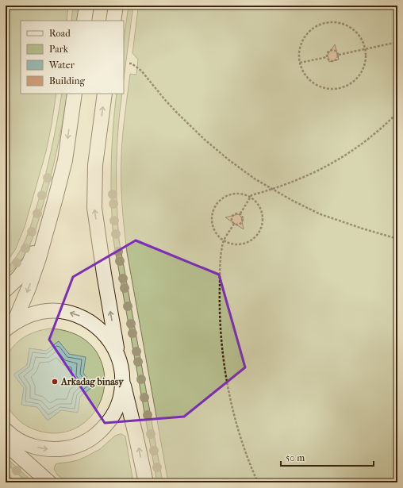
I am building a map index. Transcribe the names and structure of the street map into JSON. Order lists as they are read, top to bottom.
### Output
{
  "places": ["Arkadag binasy"],
  "legend": [
    "Road",
    "Park",
    "Water",
    "Building"
  ],
  "scale_bar": "50 m"
}
